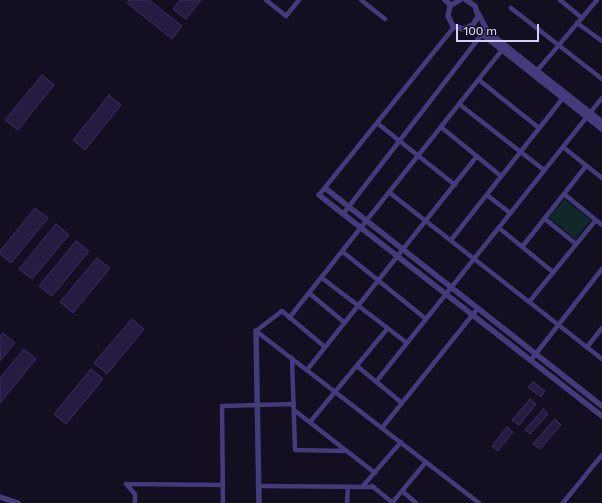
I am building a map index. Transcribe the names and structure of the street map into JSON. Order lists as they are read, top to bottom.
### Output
{
  "scale_bar": "100 m"
}
